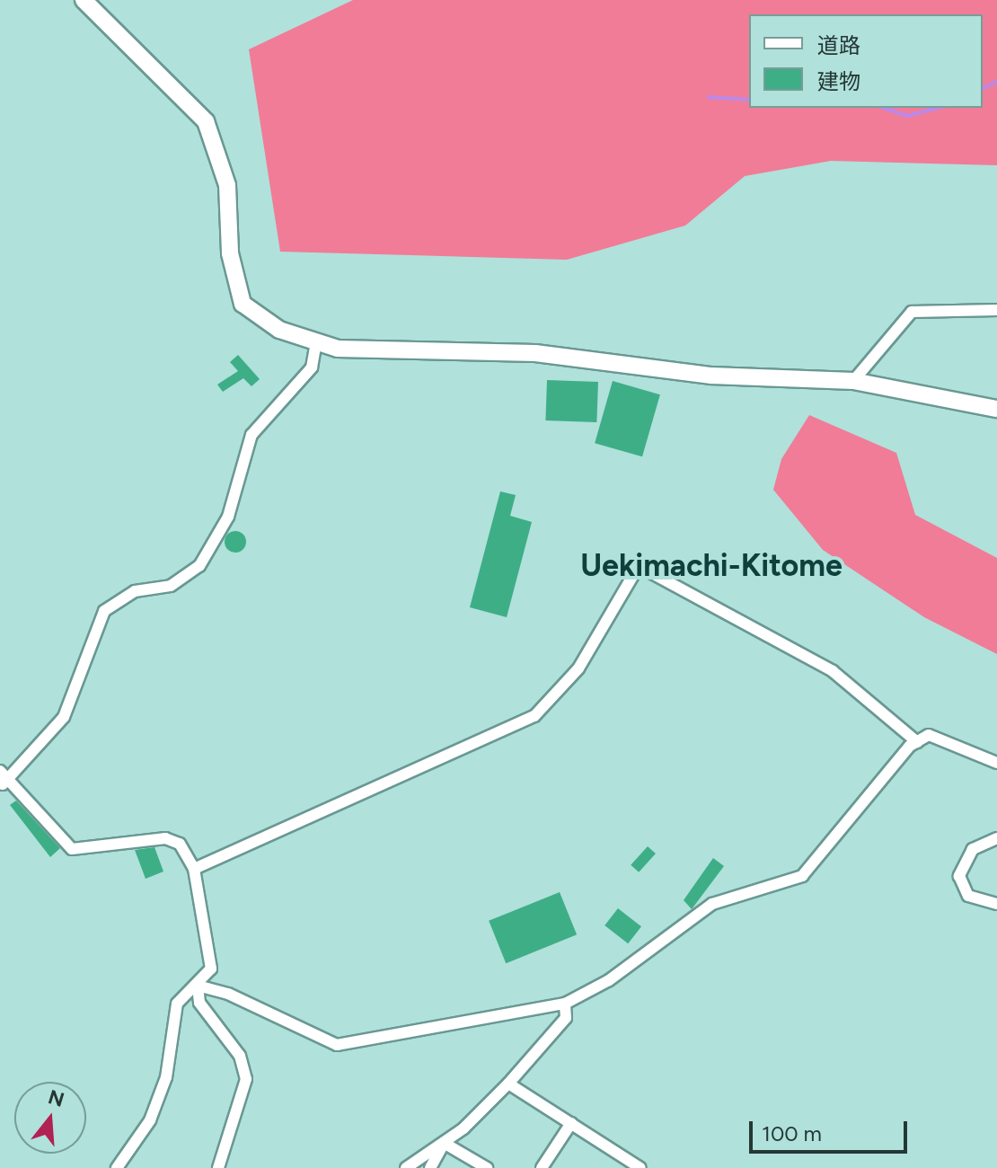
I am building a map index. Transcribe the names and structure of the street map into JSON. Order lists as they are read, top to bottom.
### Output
{
  "districts": ["Uekimachi-Kitome"],
  "legend": ["道路", "建物"],
  "scale_bar": "100 m",
  "north": "top"
}
